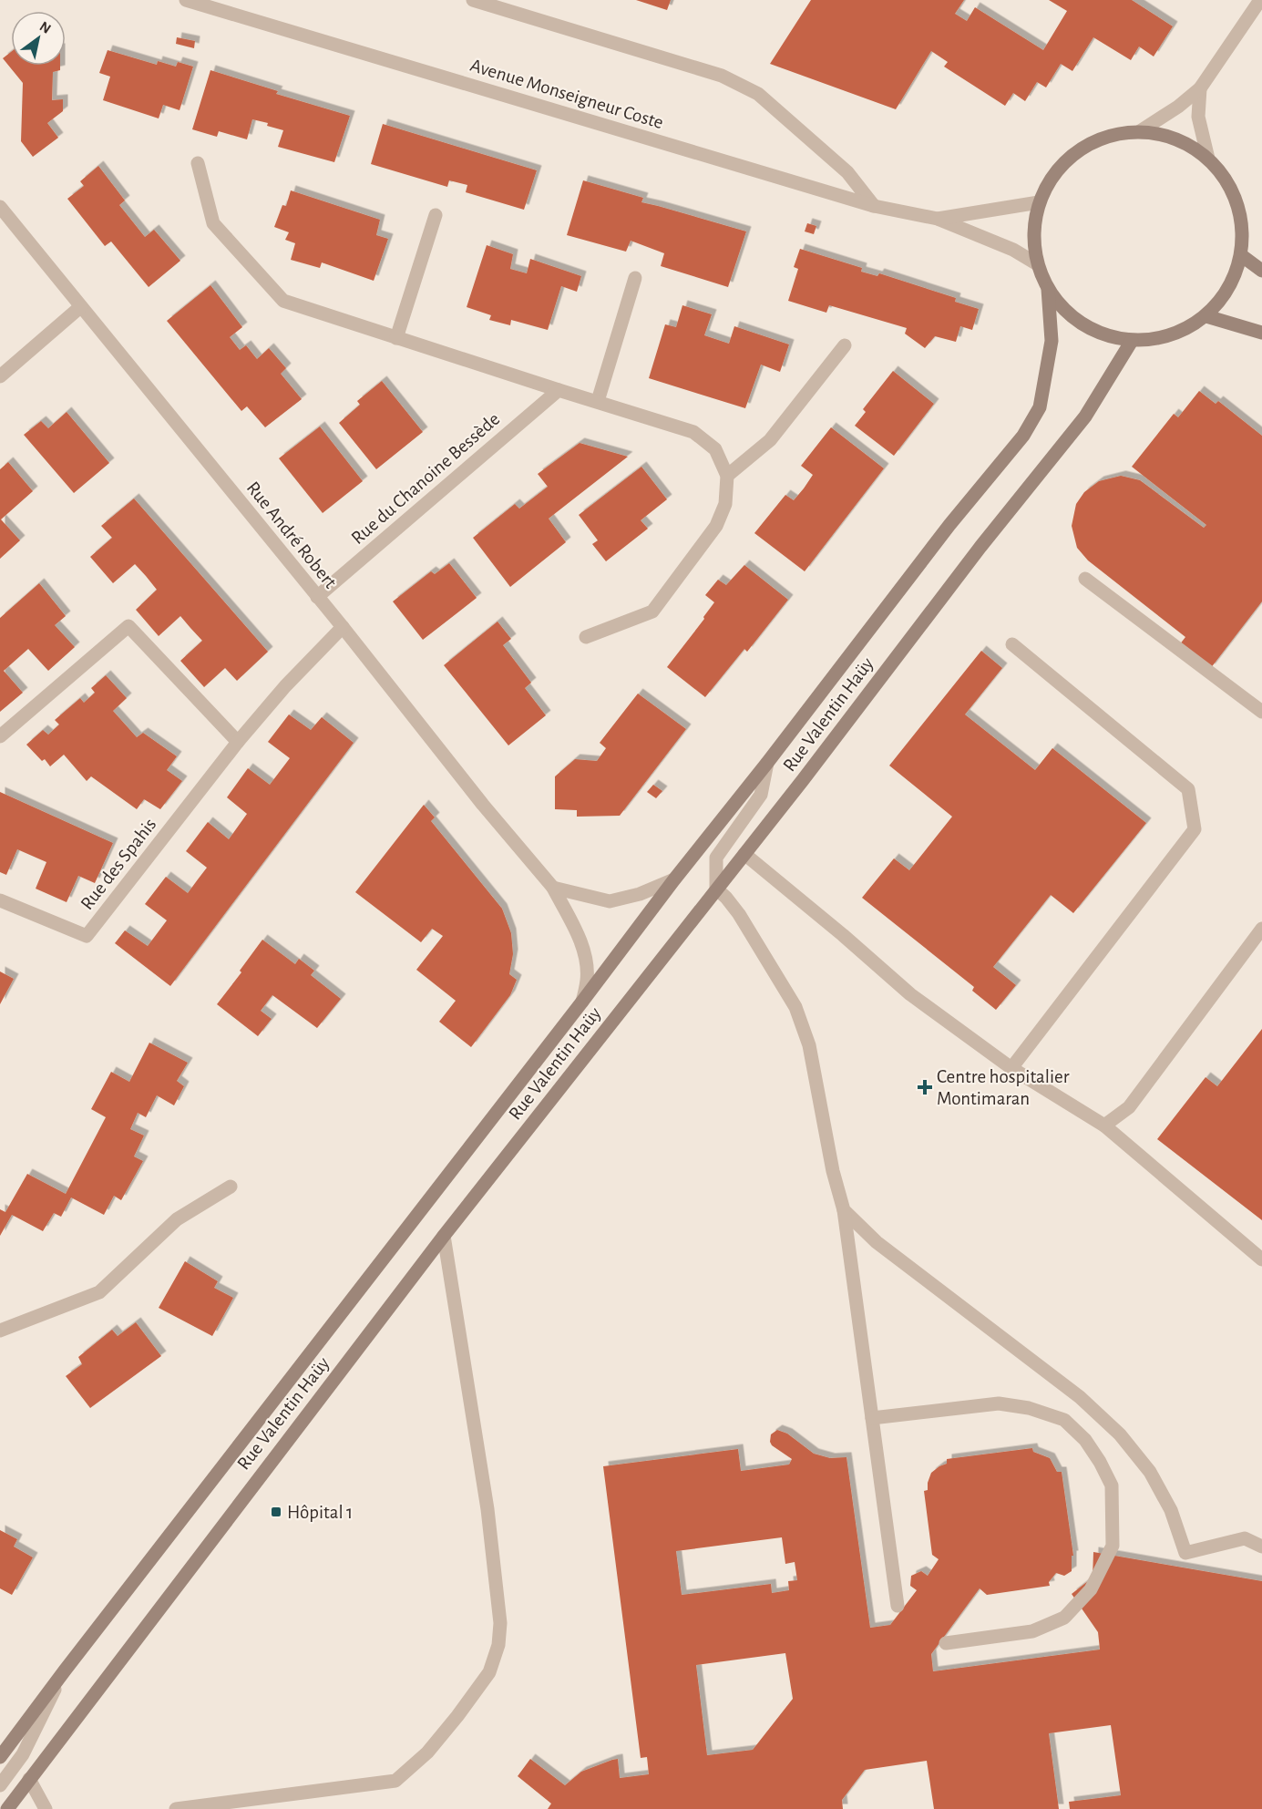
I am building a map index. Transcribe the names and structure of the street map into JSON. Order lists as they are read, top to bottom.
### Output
{
  "streets": {
    "street": [
      "Avenue Monseigneur Coste",
      "Rue du Chanoine Bessède",
      "Rue André Robert",
      "Rue Valentin Haüy",
      "Rue des Spahis"
    ]
  },
  "crossings": [
    ["Rue du Chanoine Bessède", "Rue André Robert"],
    ["Rue André Robert", "Rue Valentin Haüy"],
    ["Rue André Robert", "Rue des Spahis"]
  ],
  "places": {
    "health": ["Centre hospitalier Montimaran"],
    "transit": ["Hôpital 1"]
  },
  "north": "top right"
}
